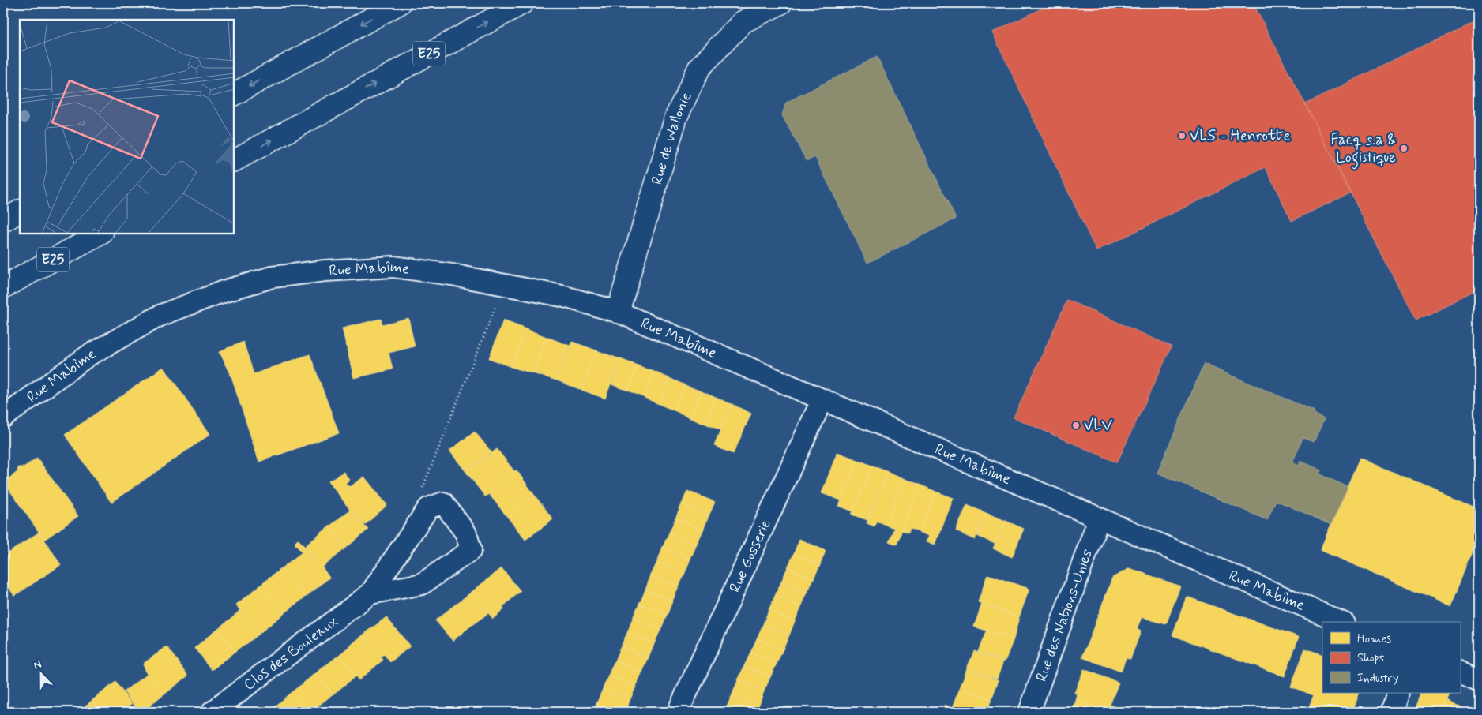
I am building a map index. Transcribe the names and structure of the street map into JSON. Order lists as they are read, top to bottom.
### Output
{
  "streets": {
    "main road": ["E25", "Rue de Wallonie"],
    "street": [
      "Rue Mabîme",
      "Rue Gosserie",
      "Rue des Nations-Unies",
      "Clos des Bouleaux"
    ]
  },
  "crossings": [
    ["Rue de Wallonie", "Rue Mabîme"],
    ["Rue Mabîme", "Rue Gosserie"],
    ["Rue Mabîme", "Rue des Nations-Unies"]
  ],
  "places": ["VLS - Henrotte", "Facq s.a & Logistique", "VLV"],
  "legend": ["Homes", "Shops", "Industry"],
  "north": "top"
}
